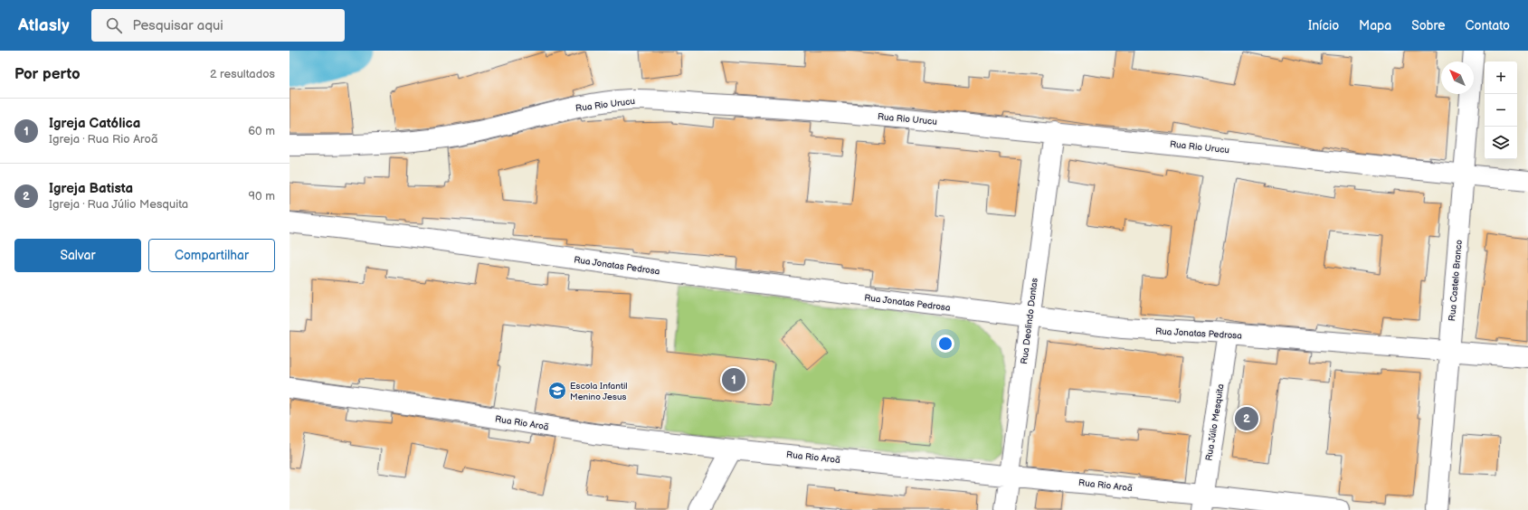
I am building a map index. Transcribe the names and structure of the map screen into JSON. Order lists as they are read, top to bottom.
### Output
{
  "streets": {
    "street": [
      "Rua Rio Urucu",
      "Rua Jonatas Pedrosa",
      "Rua Castelo Branco",
      "Rua Deolindo Dantas",
      "Rua Rio Aroã",
      "Rua Júlio Mesquita"
    ]
  },
  "crossings": [
    ["Rua Rio Urucu", "Rua Castelo Branco"],
    ["Rua Rio Urucu", "Rua Deolindo Dantas"],
    ["Rua Jonatas Pedrosa", "Rua Castelo Branco"],
    ["Rua Jonatas Pedrosa", "Rua Deolindo Dantas"],
    ["Rua Jonatas Pedrosa", "Rua Júlio Mesquita"],
    ["Rua Deolindo Dantas", "Rua Rio Aroã"],
    ["Rua Rio Aroã", "Rua Júlio Mesquita"]
  ],
  "places": {
    "school or university": ["Escola Infantil Menino Jesus"]
  },
  "north": "top left",
  "page": {
    "header": "Atlasly",
    "search": "Pesquisar aqui",
    "nav": [
      "Início",
      "Mapa",
      "Sobre",
      "Contato"
    ],
    "heading": ["Por perto", "2 resultados"],
    "map_buttons": ["+", "−"],
    "list": [
      {
        "mark": "1",
        "name": "Igreja Católica",
        "note": "Igreja · Rua Rio Aroã",
        "value": "60 m"
      },
      {
        "mark": "2",
        "name": "Igreja Batista",
        "note": "Igreja · Rua Júlio Mesquita",
        "value": "90 m"
      }
    ],
    "buttons": ["Salvar", "Compartilhar"],
    "pins": ["1", "2"]
  }
}
